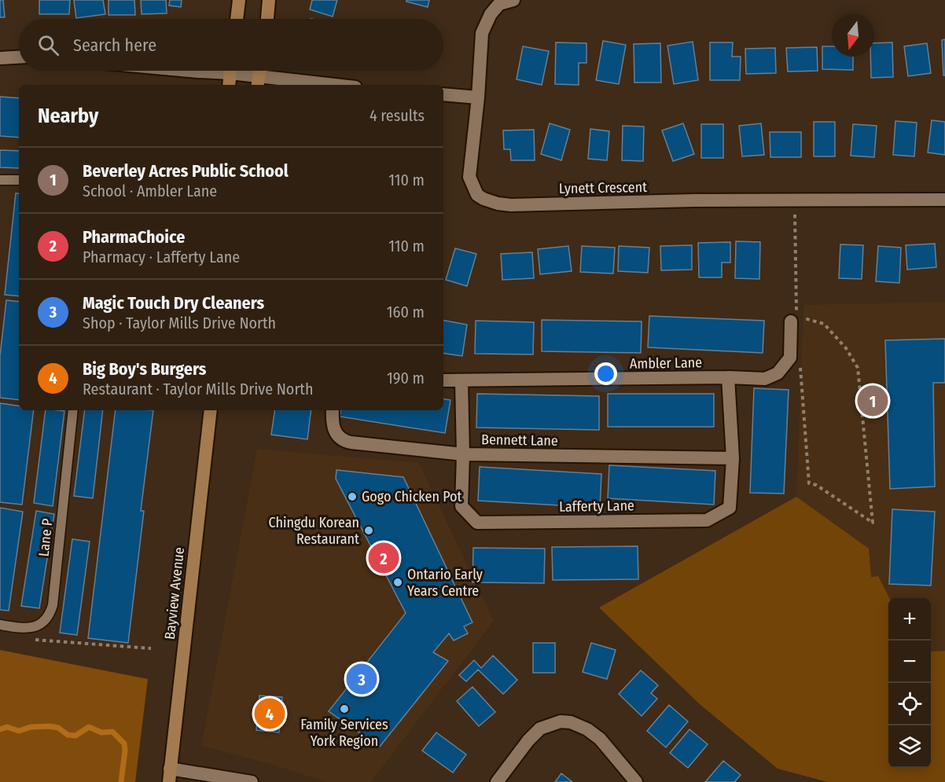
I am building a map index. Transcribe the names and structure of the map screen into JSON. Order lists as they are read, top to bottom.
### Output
{
  "streets": {
    "main road": ["Bayview Avenue"],
    "street": [
      "Lynett Crescent",
      "Ambler Lane",
      "Bennett Lane",
      "Lafferty Lane"
    ],
    "lane": ["Lane P"]
  },
  "crossings": [
    ["Ambler Lane", "Lafferty Lane"],
    ["Bennett Lane", "Lafferty Lane"]
  ],
  "places": [
    "Gogo Chicken Pot",
    "Chingdu Korean Restaurant",
    "Ontario Early Years Centre",
    "Family Services York Region"
  ],
  "north": "bottom",
  "page": {
    "search": "Search here",
    "heading": ["Nearby", "4 results"],
    "list": [
      {
        "mark": "1",
        "name": "Beverley Acres Public School",
        "note": "School · Ambler Lane",
        "value": "110 m"
      },
      {
        "mark": "2",
        "name": "PharmaChoice",
        "note": "Pharmacy · Lafferty Lane",
        "value": "110 m"
      },
      {
        "mark": "3",
        "name": "Magic Touch Dry Cleaners",
        "note": "Shop · Taylor Mills Drive North",
        "value": "160 m"
      },
      {
        "mark": "4",
        "name": "Big Boy's Burgers",
        "note": "Restaurant · Taylor Mills Drive North",
        "value": "190 m"
      }
    ],
    "pins": [
      "1",
      "2",
      "3",
      "4"
    ],
    "map_buttons": ["+", "−"]
  }
}
